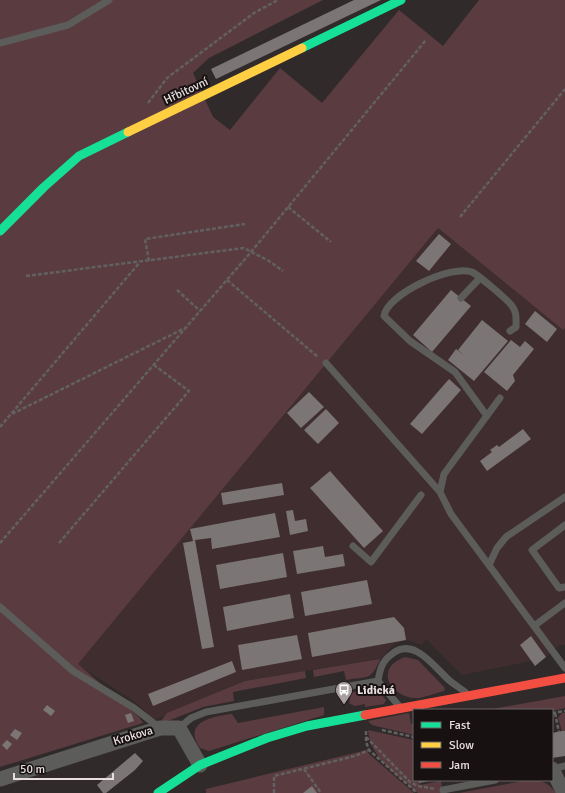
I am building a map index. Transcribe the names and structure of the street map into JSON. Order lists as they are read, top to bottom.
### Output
{
  "streets": {
    "street": ["Hřbitovní", "Krokova"]
  },
  "places": {
    "bus stop": ["Lidická"]
  },
  "legend": ["Fast", "Slow", "Jam"],
  "scale_bar": "50 m"
}
